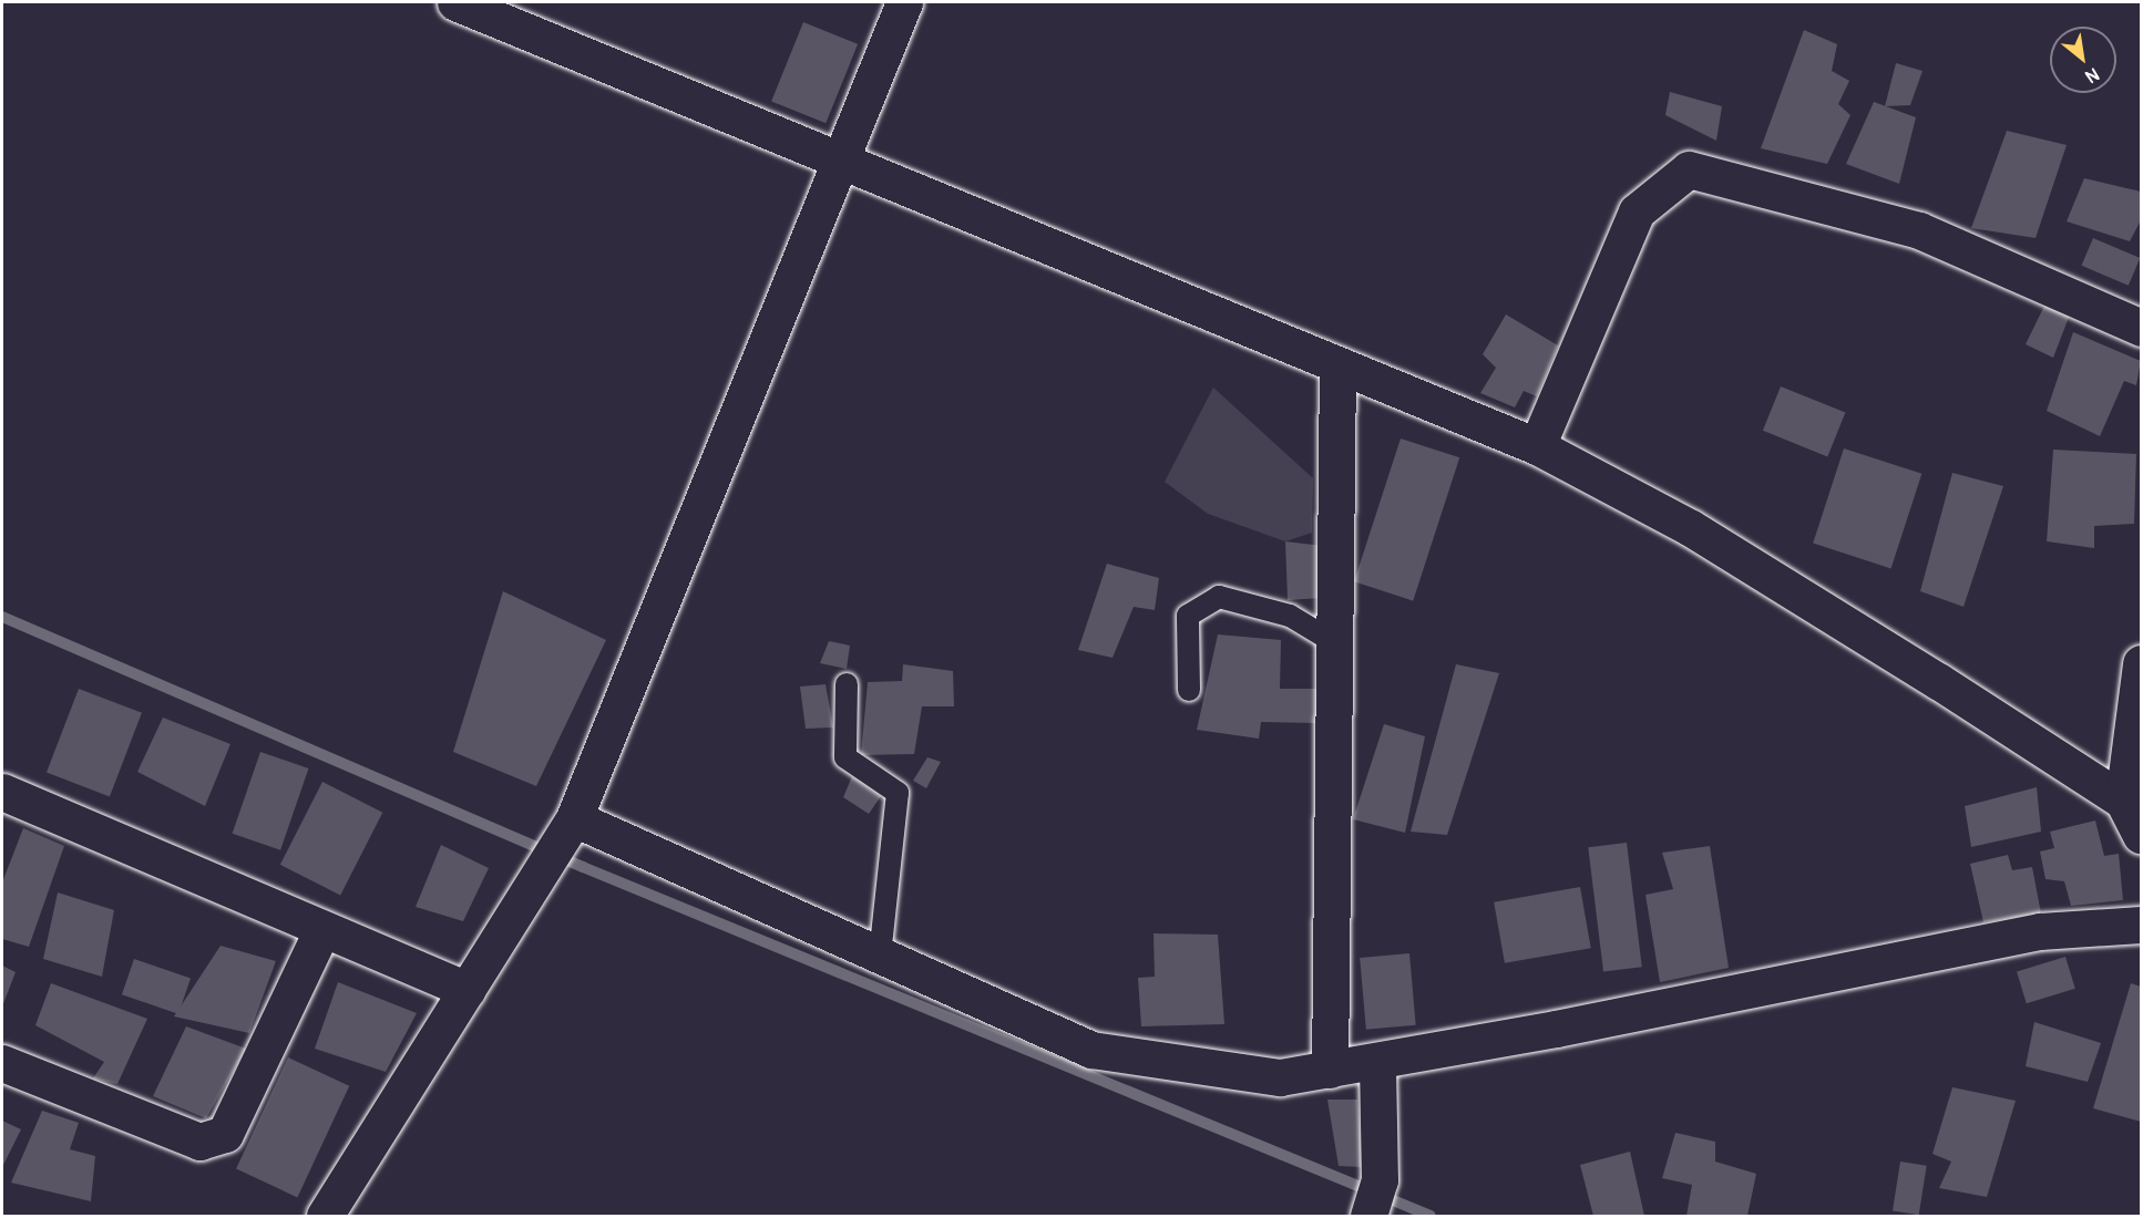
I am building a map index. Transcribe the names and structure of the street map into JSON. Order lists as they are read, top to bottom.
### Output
{
  "north": "bottom right"
}
